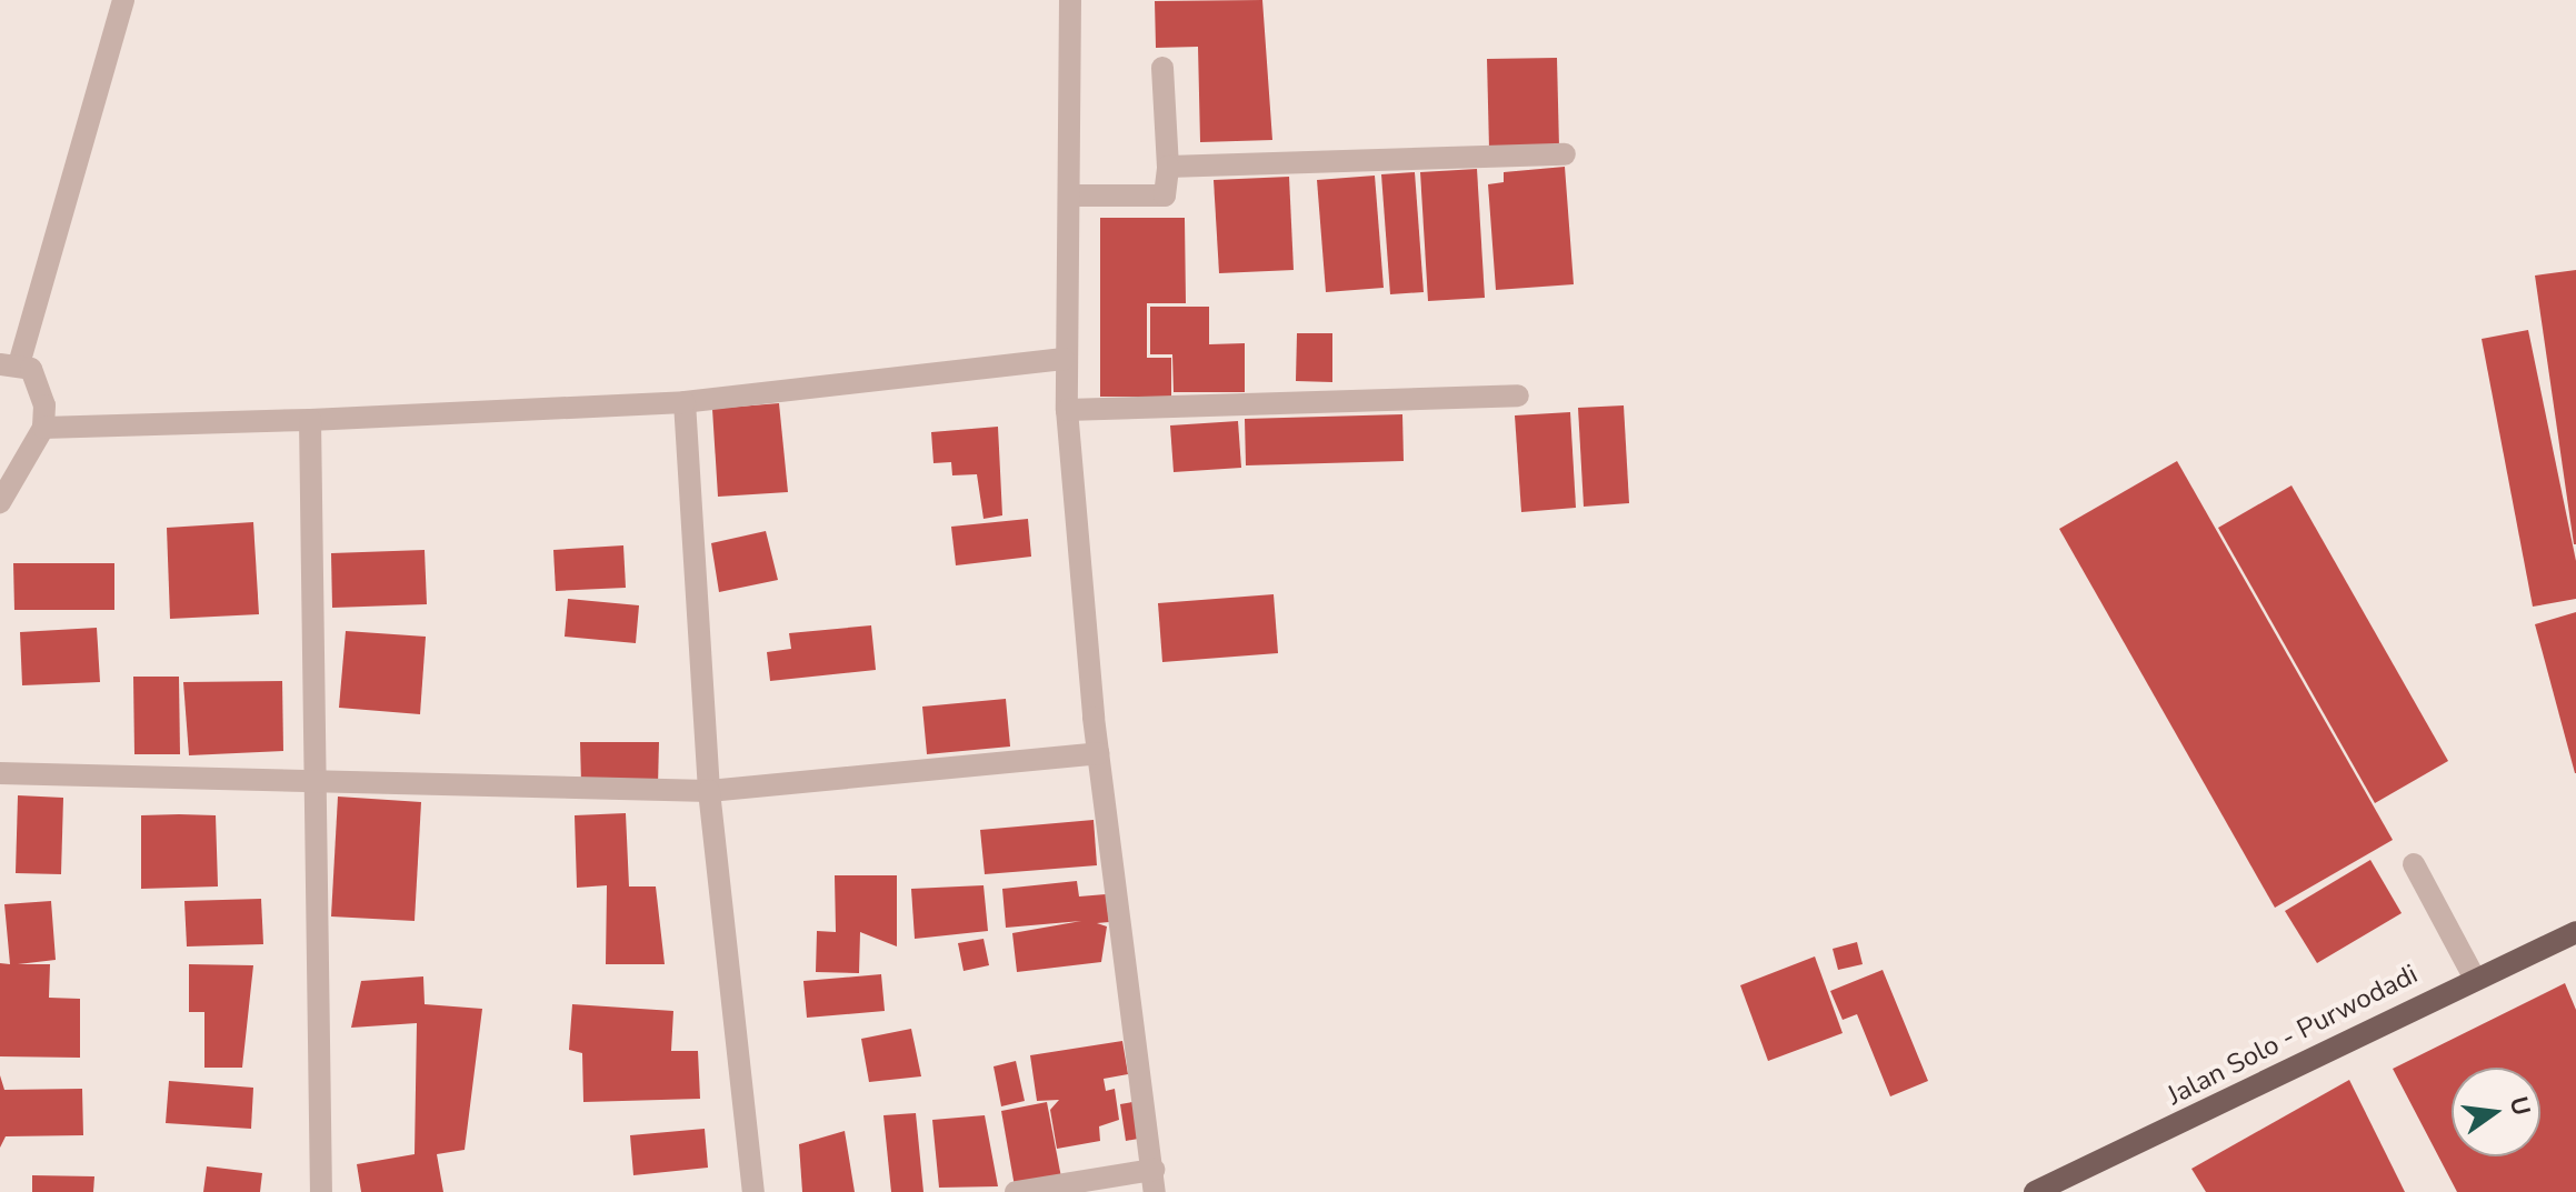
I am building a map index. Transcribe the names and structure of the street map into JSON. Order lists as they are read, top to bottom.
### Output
{
  "streets": {
    "main road": ["Jalan Solo - Purwodadi"]
  },
  "north": "right"
}
